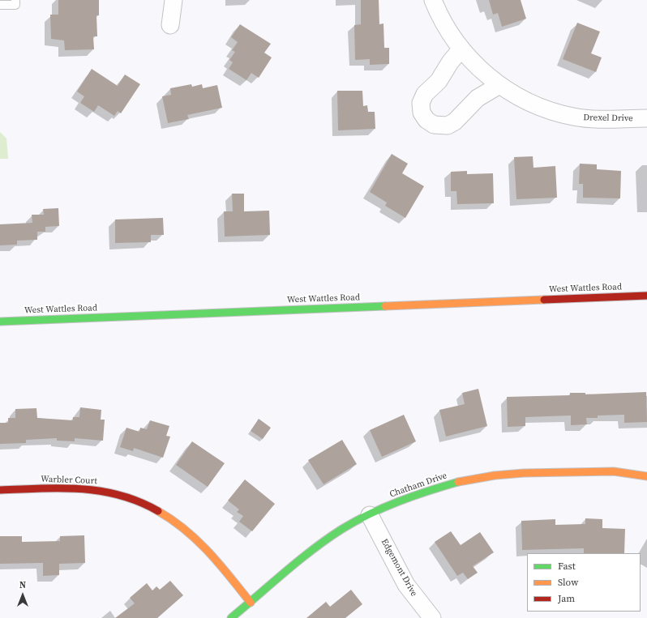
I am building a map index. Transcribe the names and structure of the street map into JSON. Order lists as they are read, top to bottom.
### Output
{
  "streets": {
    "street": [
      "Drexel Drive",
      "West Wattles Road",
      "Warbler Court",
      "Chatham Drive",
      "Edgemont Drive"
    ]
  },
  "crossings": [
    ["Warbler Court", "Chatham Drive"],
    ["Chatham Drive", "Edgemont Drive"]
  ],
  "legend": ["Fast", "Slow", "Jam"],
  "north": "top"
}
